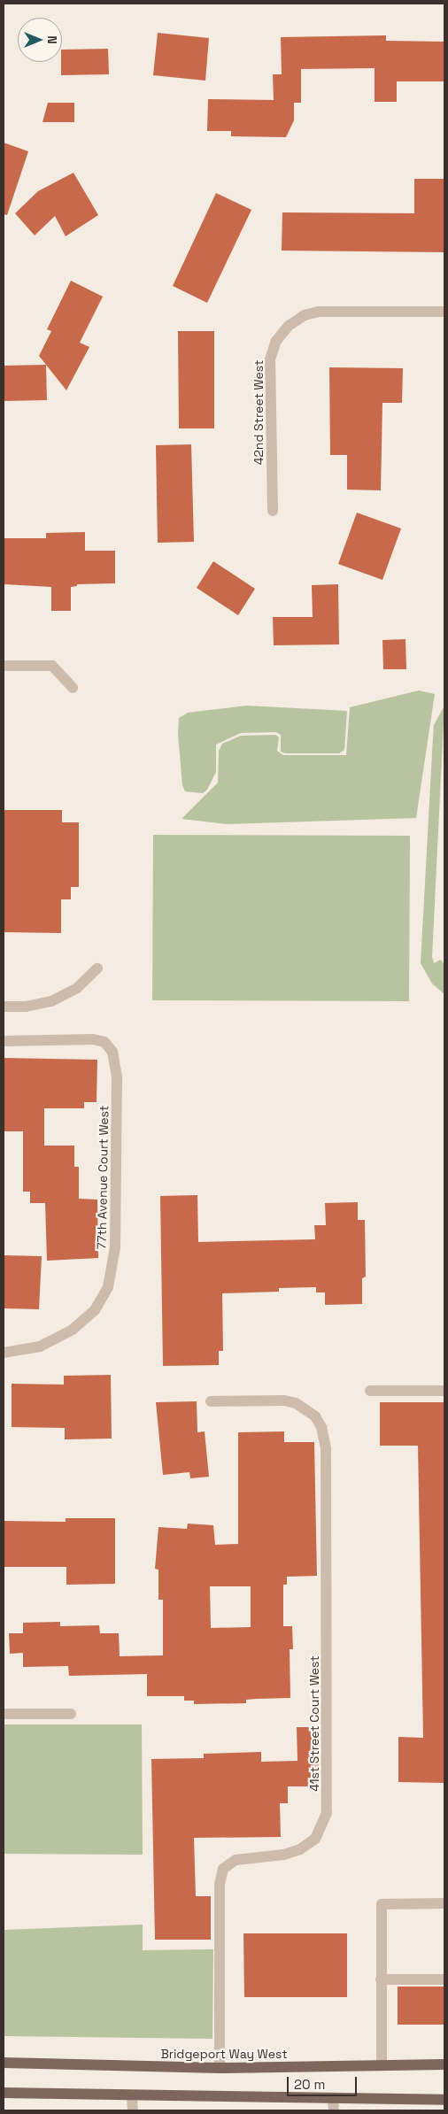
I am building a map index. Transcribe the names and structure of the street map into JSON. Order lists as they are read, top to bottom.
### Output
{
  "streets": {
    "main road": ["Bridgeport Way West"],
    "street": ["42nd Street West", "77th Avenue Court West", "41st Street Court West"]
  },
  "crossings": [
    ["41st Street Court West", "Bridgeport Way West"]
  ],
  "scale_bar": "20 m",
  "north": "right"
}
